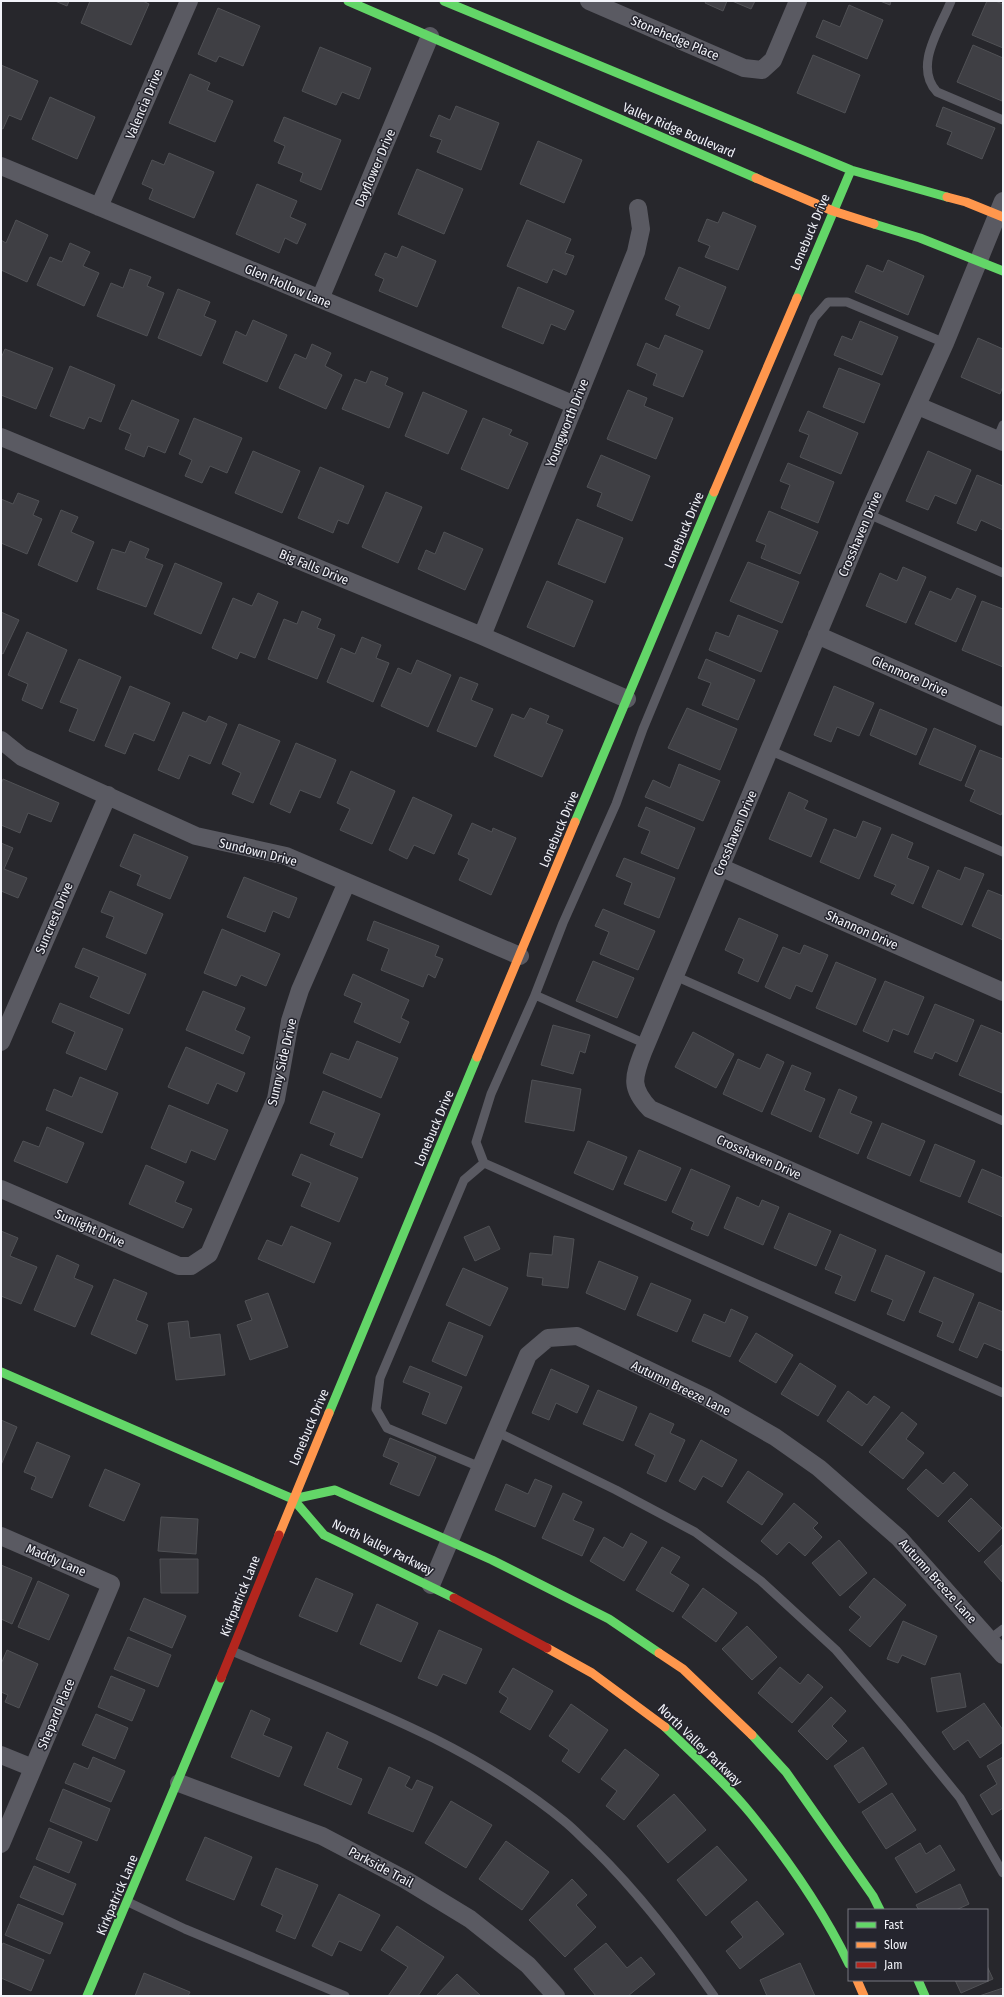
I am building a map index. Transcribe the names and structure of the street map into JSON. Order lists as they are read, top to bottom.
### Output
{
  "streets": {
    "street": [
      "Stonehedge Place",
      "Valencia Drive",
      "Valley Ridge Boulevard",
      "Dayflower Drive",
      "Lonebuck Drive",
      "Glen Hollow Lane",
      "Youngworth Drive",
      "Crosshaven Drive",
      "Big Falls Drive",
      "Glenmore Drive",
      "Sundown Drive",
      "Suncrest Drive",
      "Shannon Drive",
      "Sunny Side Drive",
      "Sunlight Drive",
      "Autumn Breeze Lane",
      "North Valley Parkway",
      "Maddy Lane",
      "Kirkpatrick Lane",
      "Shepard Place",
      "Parkside Trail"
    ]
  },
  "crossings": [
    ["Valencia Drive", "Glen Hollow Lane"],
    ["Valley Ridge Boulevard", "Dayflower Drive"],
    ["Valley Ridge Boulevard", "Lonebuck Drive"],
    ["Valley Ridge Boulevard", "Crosshaven Drive"],
    ["Dayflower Drive", "Glen Hollow Lane"],
    ["Lonebuck Drive", "Big Falls Drive"],
    ["Lonebuck Drive", "Sundown Drive"],
    ["Lonebuck Drive", "North Valley Parkway"],
    ["Lonebuck Drive", "Kirkpatrick Lane"],
    ["Glen Hollow Lane", "Youngworth Drive"],
    ["Youngworth Drive", "Big Falls Drive"],
    ["Crosshaven Drive", "Glenmore Drive"],
    ["Crosshaven Drive", "Shannon Drive"],
    ["Sundown Drive", "Suncrest Drive"],
    ["Sundown Drive", "Sunny Side Drive"],
    ["Sunny Side Drive", "Sunlight Drive"],
    ["Autumn Breeze Lane", "North Valley Parkway"],
    ["North Valley Parkway", "Kirkpatrick Lane"],
    ["Maddy Lane", "Shepard Place"],
    ["Kirkpatrick Lane", "Parkside Trail"]
  ],
  "legend": ["Fast", "Slow", "Jam"]
}
